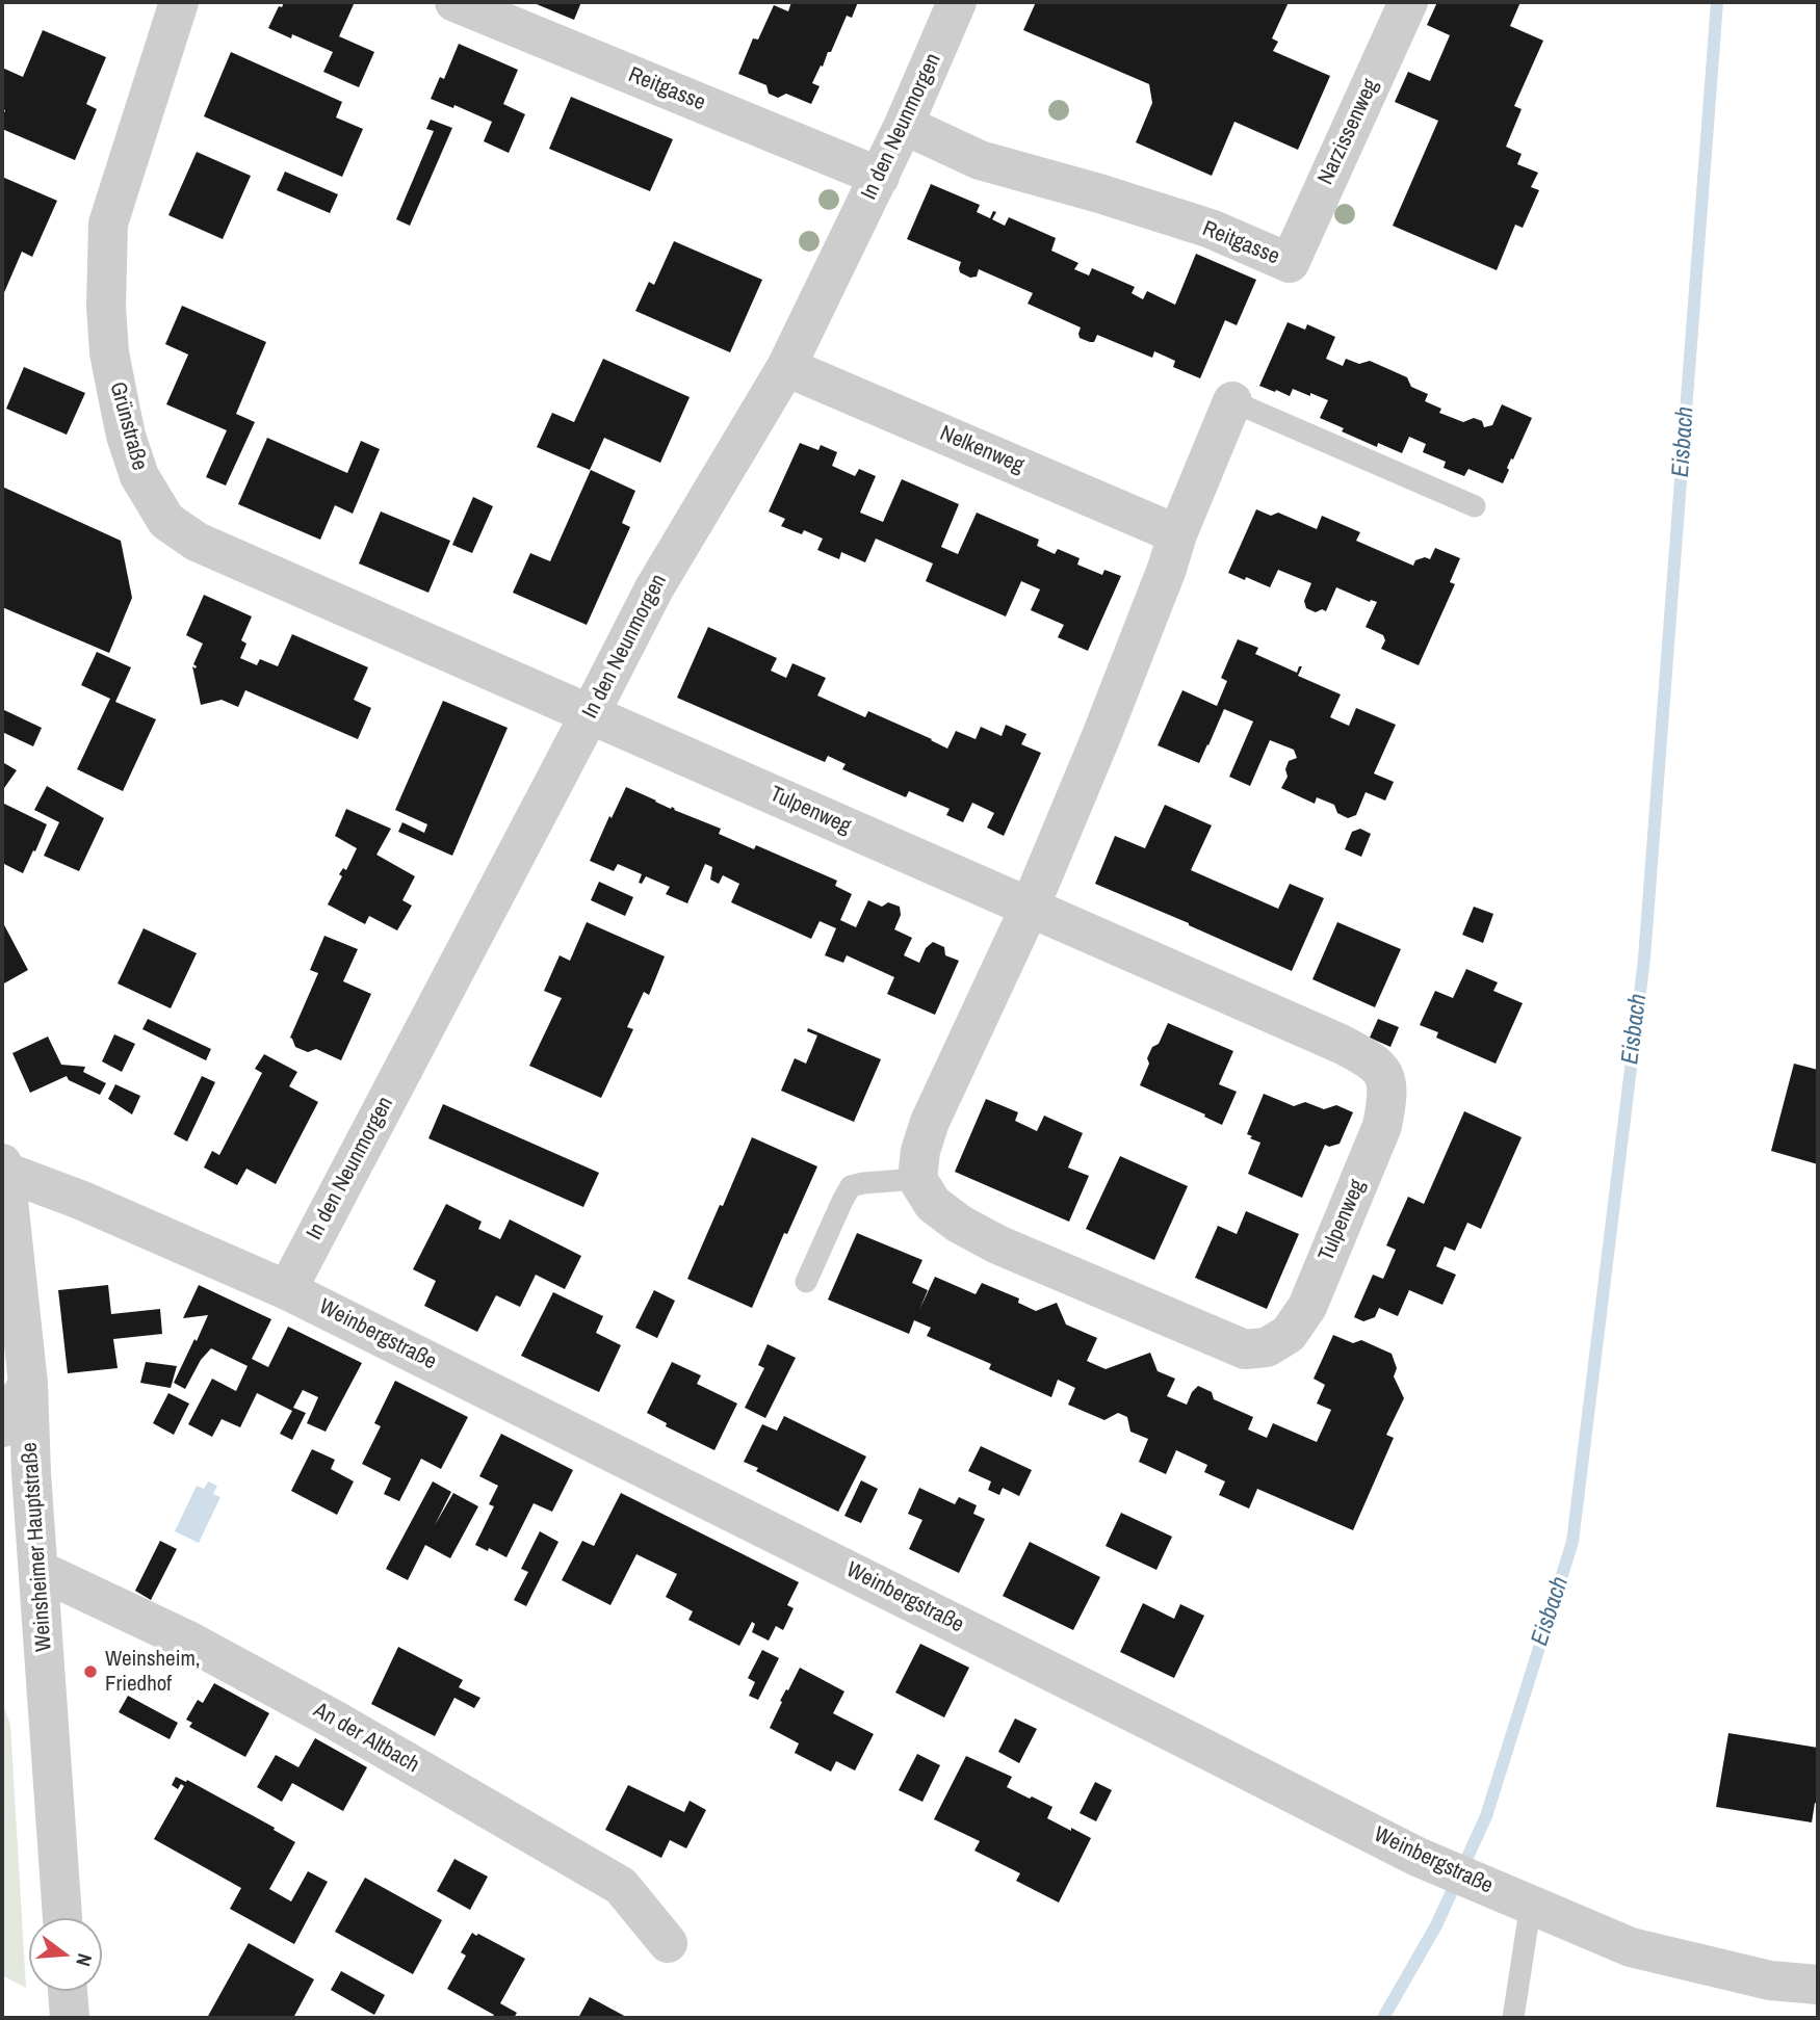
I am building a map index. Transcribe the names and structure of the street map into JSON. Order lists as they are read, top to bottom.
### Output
{
  "streets": {
    "street": [
      "Reitgasse",
      "In den Neunmorgen",
      "Narzissenweg",
      "Grünstraße",
      "Nelkenweg",
      "Tulpenweg",
      "Weinbergstraße",
      "Weinsheimer Hauptstraße",
      "An der Altbach"
    ]
  },
  "crossings": [
    ["Reitgasse", "In den Neunmorgen"],
    ["Reitgasse", "Narzissenweg"],
    ["In den Neunmorgen", "Grünstraße"],
    ["In den Neunmorgen", "Nelkenweg"],
    ["In den Neunmorgen", "Tulpenweg"],
    ["In den Neunmorgen", "Weinbergstraße"],
    ["Grünstraße", "Tulpenweg"],
    ["Weinbergstraße", "Weinsheimer Hauptstraße"],
    ["Weinsheimer Hauptstraße", "An der Altbach"]
  ],
  "water": ["Eisbach"],
  "places": ["Weinsheim, Friedhof"],
  "north": "right"
}
